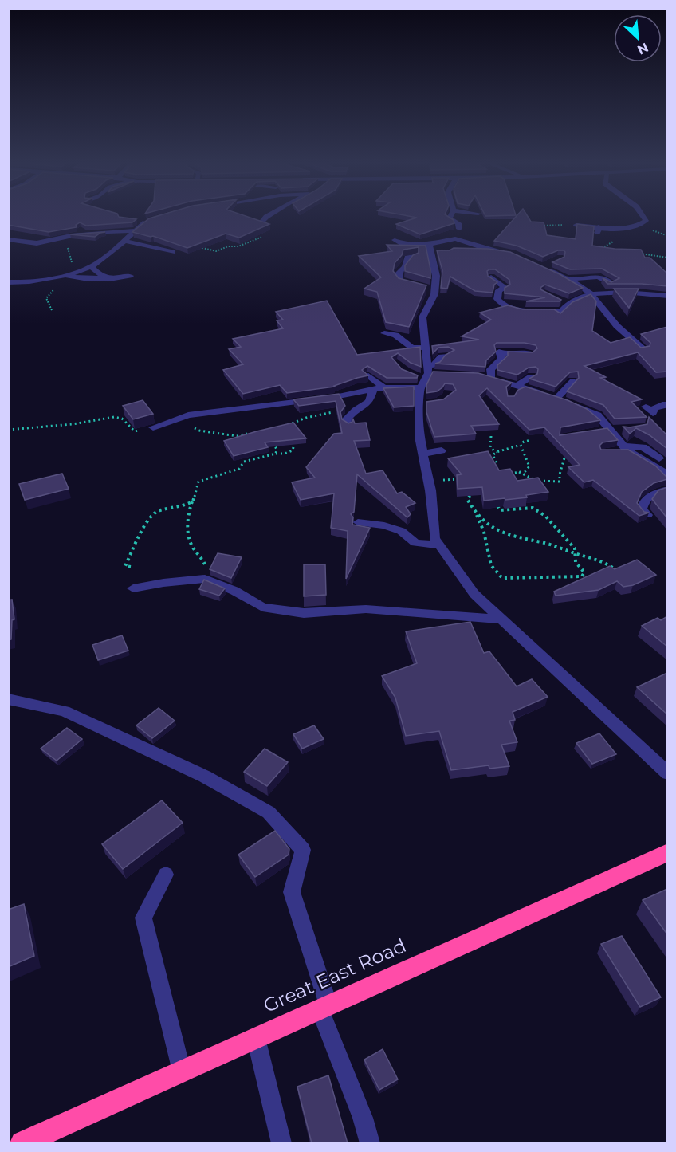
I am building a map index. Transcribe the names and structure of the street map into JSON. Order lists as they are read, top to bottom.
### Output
{
  "streets": {
    "highway": ["Great East Road"]
  },
  "north": "bottom right"
}
